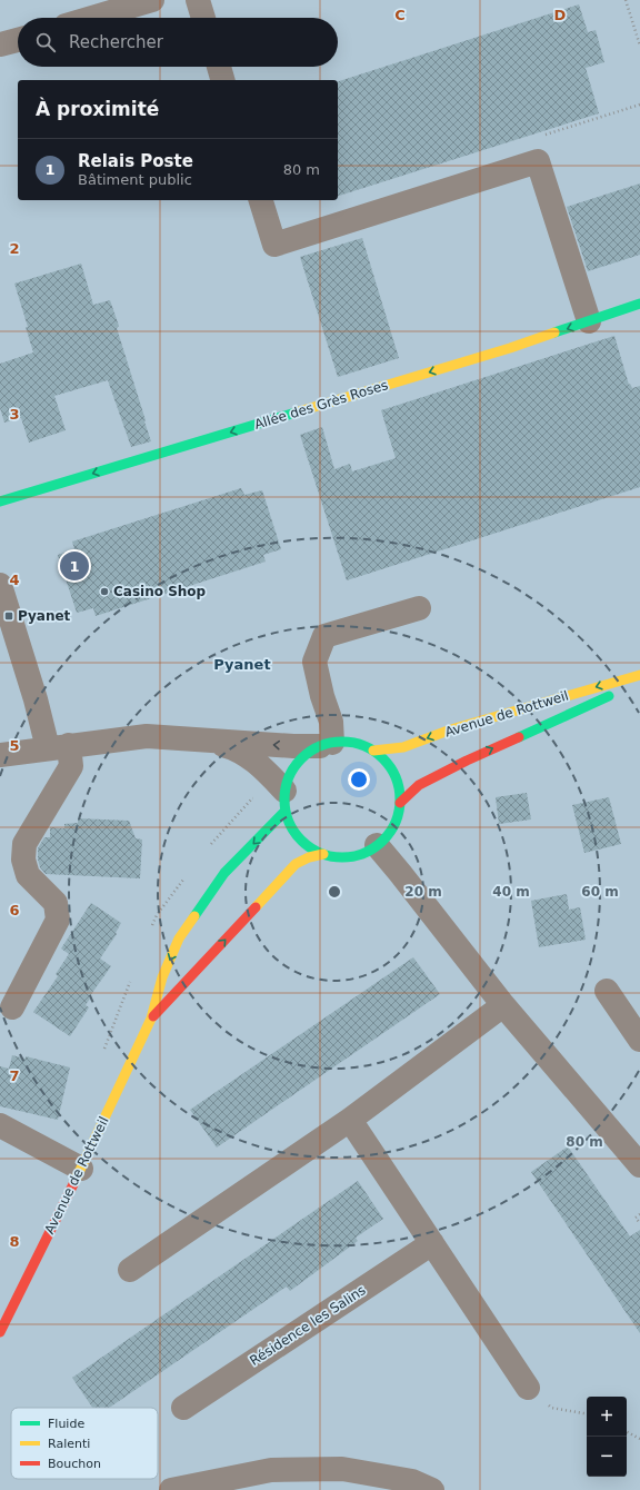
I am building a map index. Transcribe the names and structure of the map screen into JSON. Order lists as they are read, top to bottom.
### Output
{
  "streets": {
    "main road": ["Allée des Grès Roses", "Avenue de Rottweil"],
    "street": ["Résidence les Salins"]
  },
  "one_way": ["Allée des Grès Roses"],
  "districts": ["Pyanet"],
  "places": {
    "other": ["Casino Shop"],
    "transit": ["Pyanet"]
  },
  "legend": ["Fluide", "Ralenti", "Bouchon"],
  "page": {
    "search": "Rechercher",
    "heading": "À proximité",
    "list": [
      {
        "mark": "1",
        "name": "Relais Poste",
        "note": "Bâtiment public",
        "value": "80 m"
      }
    ],
    "pins": "1",
    "map_buttons": ["+", "−"]
  },
  "grid": {
    "columns": ["C", "D"],
    "rows": [
      "2",
      "3",
      "4",
      "5",
      "6",
      "7",
      "8"
    ]
  },
  "rings": [
    "20 m",
    "40 m",
    "60 m",
    "80 m"
  ]
}
